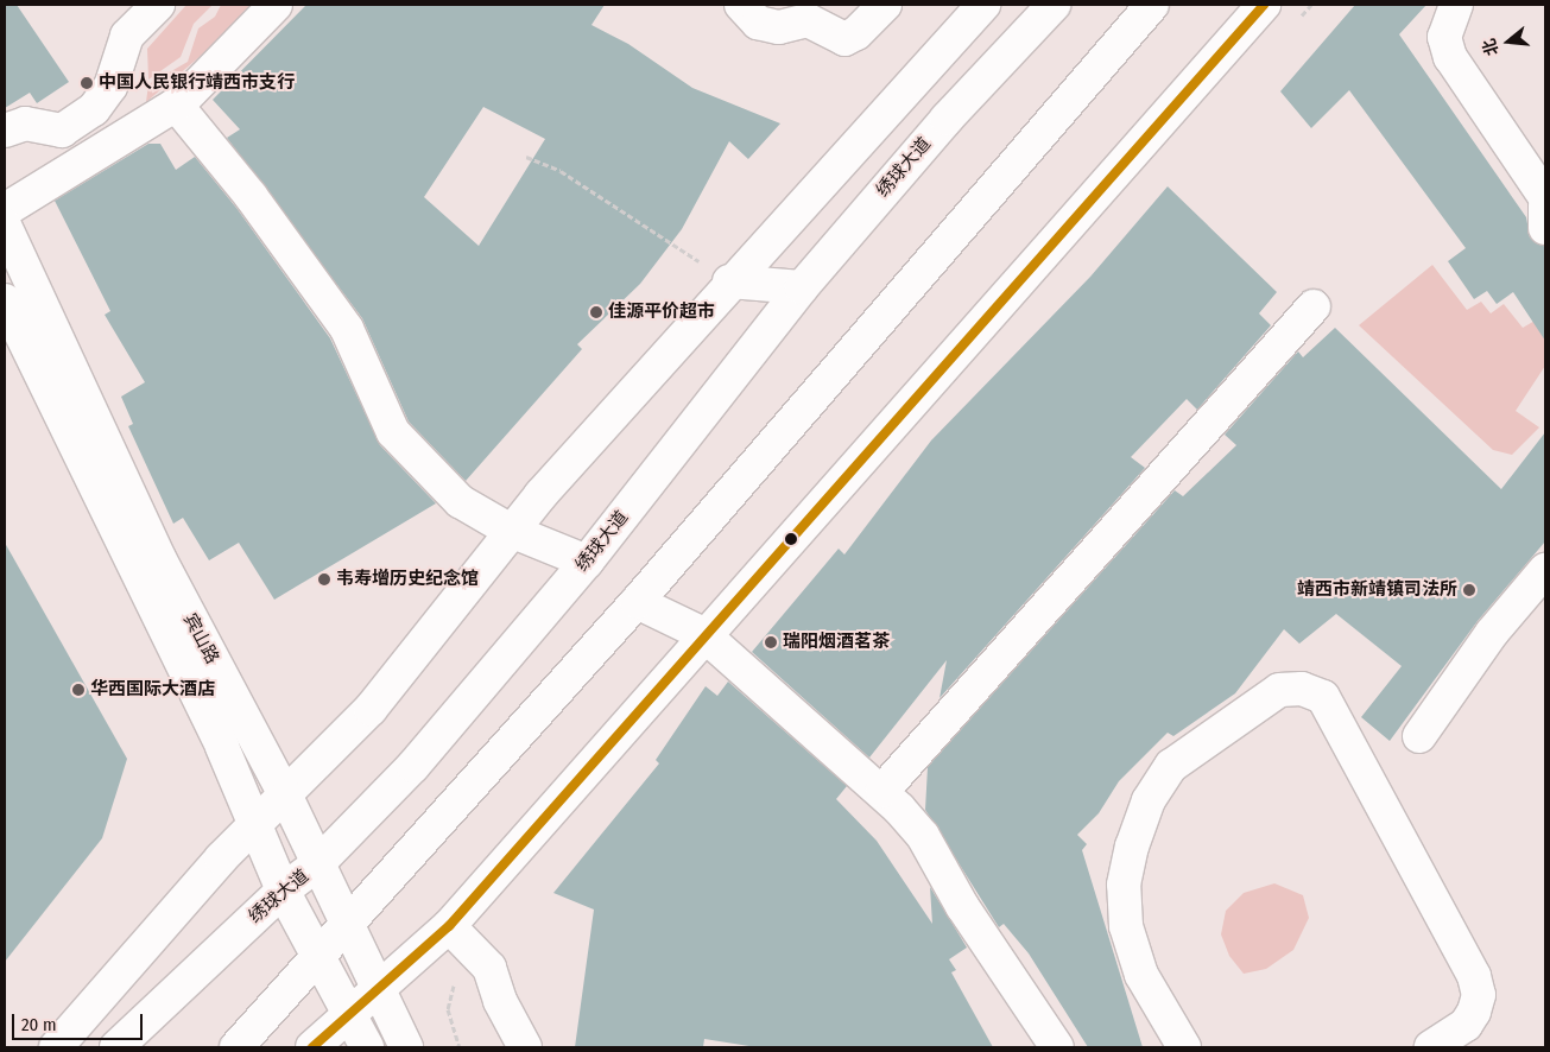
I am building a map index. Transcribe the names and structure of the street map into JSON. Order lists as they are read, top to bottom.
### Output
{
  "streets": {
    "main road": ["绣球大道", "宾山路"]
  },
  "crossings": [
    ["绣球大道", "宾山路"]
  ],
  "places": [
    "中国人民银行靖西市支行",
    "佳源平价超市",
    "韦寿增历史纪念馆",
    "靖西市新靖镇司法所",
    "瑞阳烟酒茗茶",
    "华西国际大酒店"
  ],
  "scale_bar": "20 m",
  "north": "left"
}
